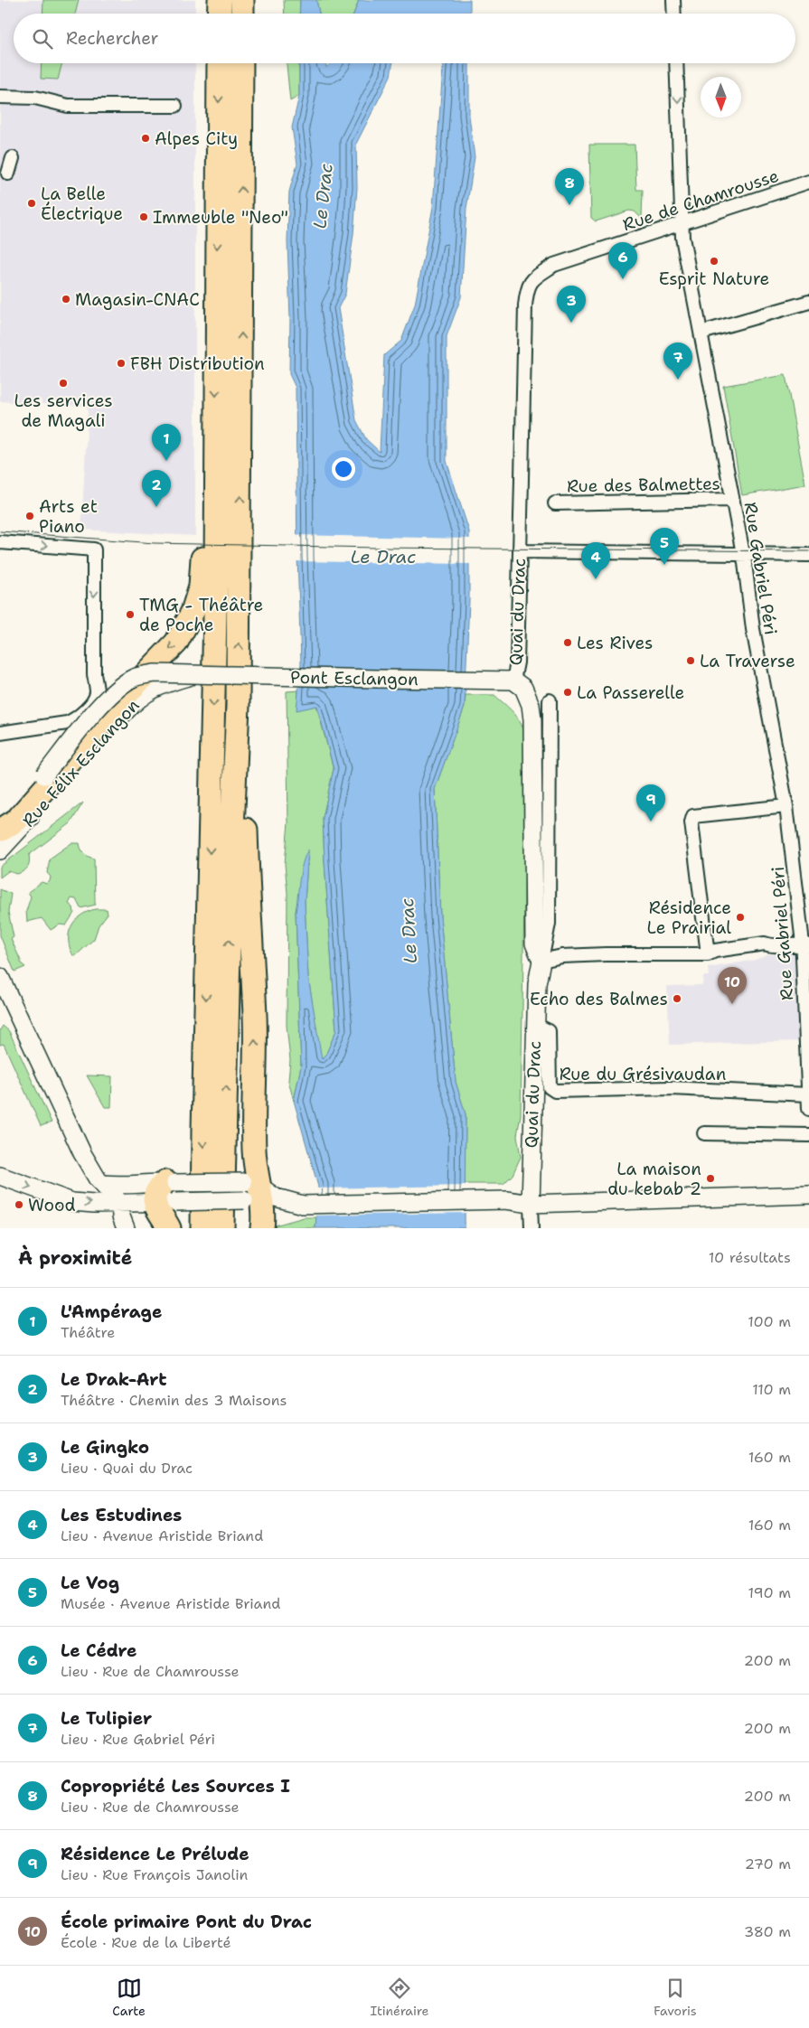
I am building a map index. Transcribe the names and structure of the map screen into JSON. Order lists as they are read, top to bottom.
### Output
{
  "streets": {
    "street": [
      "Rue de Chamrousse",
      "Rue des Balmettes",
      "Rue Gabriel Péri",
      "Quai du Drac",
      "Pont Esclangon",
      "Rue Félix Esclangon",
      "Rue du Grésivaudan"
    ]
  },
  "crossings": [
    ["Rue de Chamrousse", "Rue Gabriel Péri"],
    ["Rue de Chamrousse", "Quai du Drac"],
    ["Rue des Balmettes", "Rue Gabriel Péri"],
    ["Rue Gabriel Péri", "Rue du Grésivaudan"],
    ["Quai du Drac", "Pont Esclangon"],
    ["Quai du Drac", "Rue du Grésivaudan"],
    ["Pont Esclangon", "Rue Félix Esclangon"]
  ],
  "water": ["Le Drac"],
  "places": [
    "Alpes City",
    "La Belle Électrique",
    "Immeuble \"Neo\"",
    "Esprit Nature",
    "Magasin-CNAC",
    "FBH Distribution",
    "Les services de Magali",
    "Arts et Piano",
    "TMG - Théâtre de Poche",
    "Les Rives",
    "La Traverse",
    "La Passerelle",
    "Résidence Le Prairial",
    "Echo des Balmes",
    "La maison du kebab 2",
    "Wood"
  ],
  "north": "bottom",
  "page": {
    "search": "Rechercher",
    "pins": [
      "8",
      "6",
      "3",
      "7",
      "1",
      "2",
      "5",
      "4",
      "9",
      "10"
    ],
    "heading": ["À proximité", "10 résultats"],
    "list": [
      {
        "mark": "1",
        "name": "L'Ampérage",
        "note": "Théâtre",
        "value": "100 m"
      },
      {
        "mark": "2",
        "name": "Le Drak-Art",
        "note": "Théâtre · Chemin des 3 Maisons",
        "value": "110 m"
      },
      {
        "mark": "3",
        "name": "Le Gingko",
        "note": "Lieu · Quai du Drac",
        "value": "160 m"
      },
      {
        "mark": "4",
        "name": "Les Estudines",
        "note": "Lieu · Avenue Aristide Briand",
        "value": "160 m"
      },
      {
        "mark": "5",
        "name": "Le Vog",
        "note": "Musée · Avenue Aristide Briand",
        "value": "190 m"
      },
      {
        "mark": "6",
        "name": "Le Cédre",
        "note": "Lieu · Rue de Chamrousse",
        "value": "200 m"
      },
      {
        "mark": "7",
        "name": "Le Tulipier",
        "note": "Lieu · Rue Gabriel Péri",
        "value": "200 m"
      },
      {
        "mark": "8",
        "name": "Copropriété Les Sources I",
        "note": "Lieu · Rue de Chamrousse",
        "value": "200 m"
      },
      {
        "mark": "9",
        "name": "Résidence Le Prélude",
        "note": "Lieu · Rue François Janolin",
        "value": "270 m"
      },
      {
        "mark": "10",
        "name": "École primaire Pont du Drac",
        "note": "École · Rue de la Liberté",
        "value": "380 m"
      }
    ],
    "nav": ["Carte", "Itinéraire", "Favoris"]
  }
}
